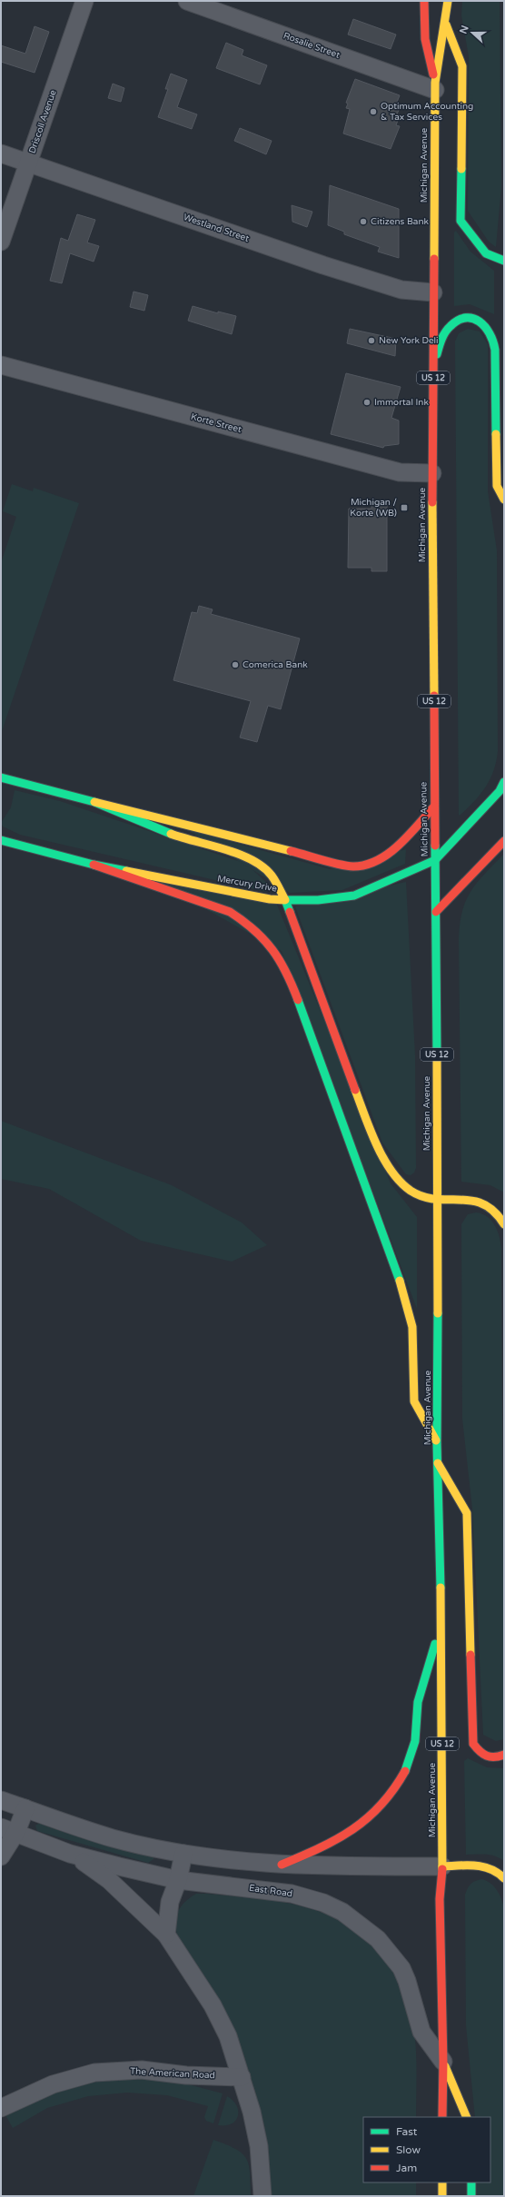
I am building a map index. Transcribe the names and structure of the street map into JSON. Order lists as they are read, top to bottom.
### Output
{
  "streets": {
    "main road": ["Michigan Avenue", "US 12", "Mercury Drive"],
    "street": [
      "Rosalie Street",
      "Driscoll Avenue",
      "Westland Street",
      "Korte Street",
      "East Road",
      "The American Road"
    ]
  },
  "crossings": [
    ["Rosalie Street", "Michigan Avenue"],
    ["Driscoll Avenue", "Westland Street"],
    ["Michigan Avenue", "Westland Street"],
    ["Michigan Avenue", "Korte Street"],
    ["Michigan Avenue", "East Road"]
  ],
  "places": {
    "other": [
      "Optimum Accounting & Tax Services",
      "Citizens Bank",
      "New York Deli",
      "Immortal Ink",
      "Comerica Bank"
    ],
    "transit": ["Michigan / Korte (WB)"]
  },
  "legend": ["Fast", "Slow", "Jam"],
  "north": "left"
}
